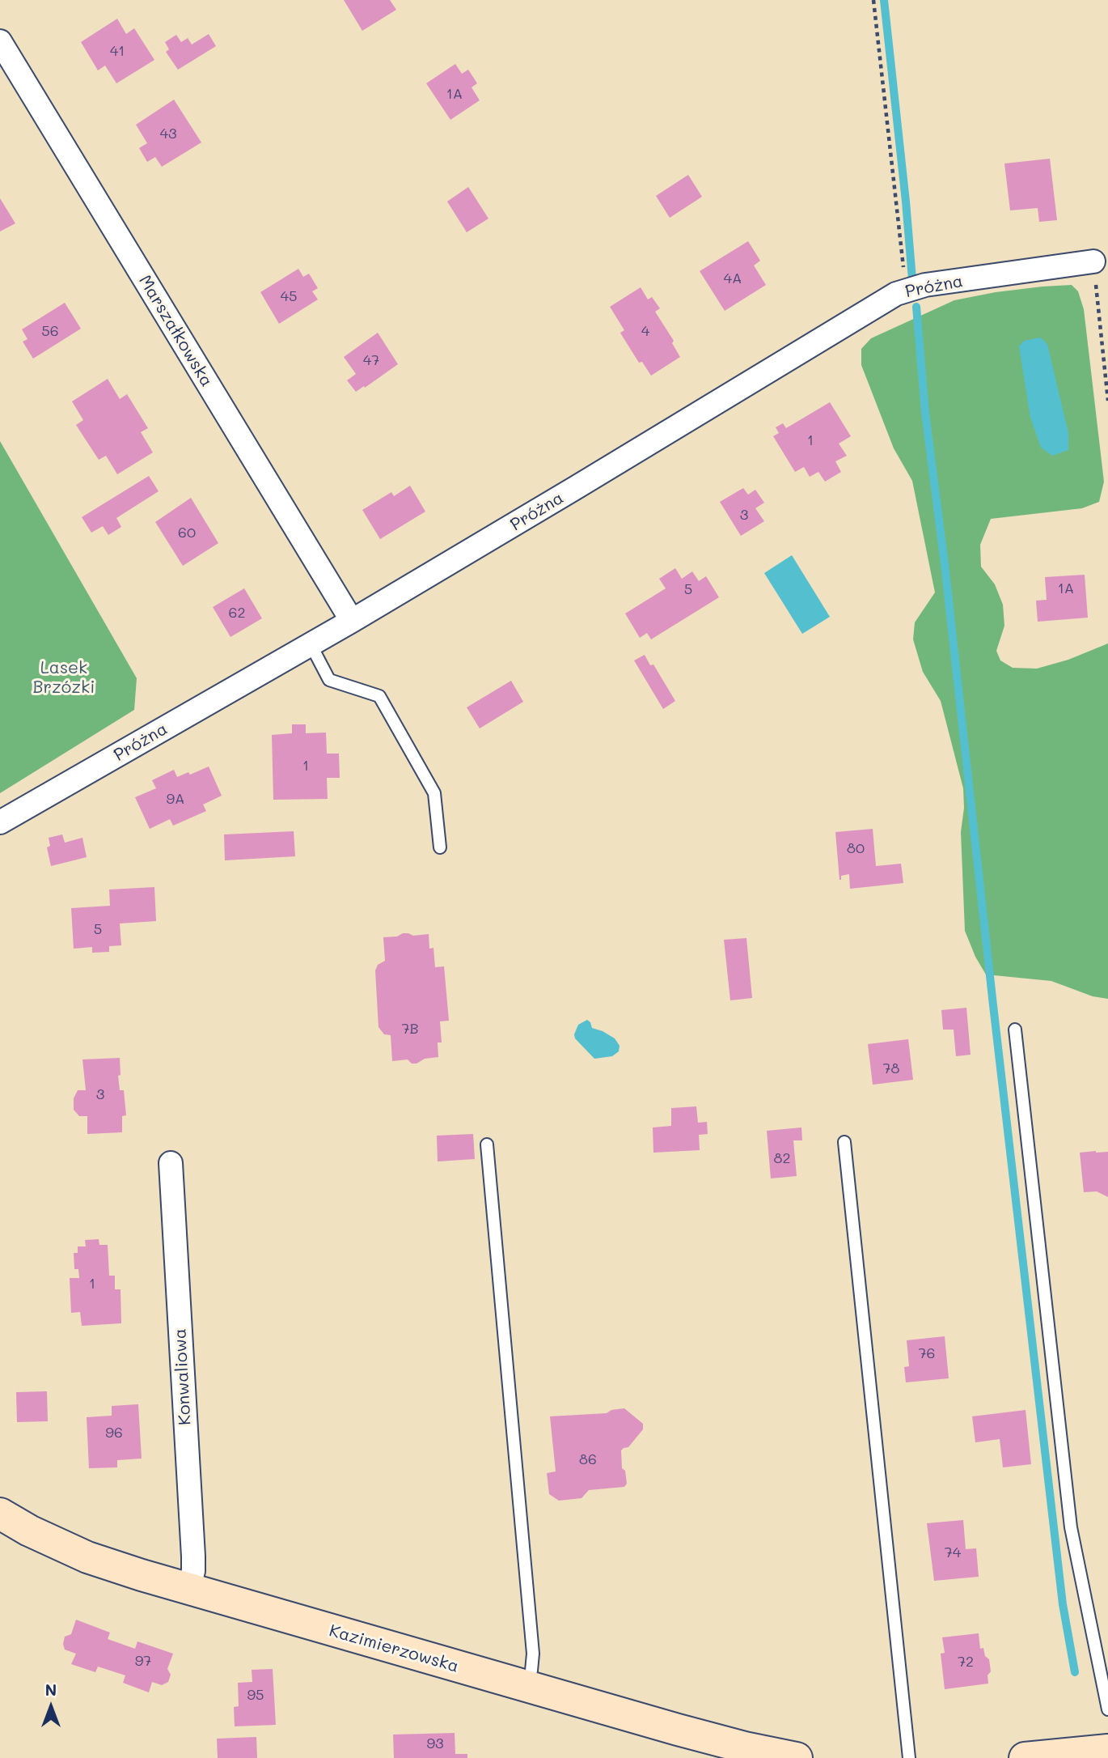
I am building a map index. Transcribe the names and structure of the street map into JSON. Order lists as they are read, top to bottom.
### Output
{
  "streets": {
    "street": [
      "Próżna",
      "Marszałkowska",
      "Konwaliowa",
      "Kazimierzowska"
    ]
  },
  "crossings": [
    ["Próżna", "Marszałkowska"],
    ["Konwaliowa", "Kazimierzowska"]
  ],
  "parks": ["Lasek Brzózki"],
  "house_numbers": [
    "41",
    "1A",
    "43",
    "4A",
    "45",
    "56",
    "4",
    "47",
    "1",
    "3",
    "60",
    "1A",
    "5",
    "62",
    "1",
    "9A",
    "80",
    "5",
    "7B",
    "78",
    "3",
    "82",
    "1",
    "76",
    "96",
    "86",
    "74",
    "97",
    "72",
    "95",
    "93"
  ],
  "north": "top"
}
